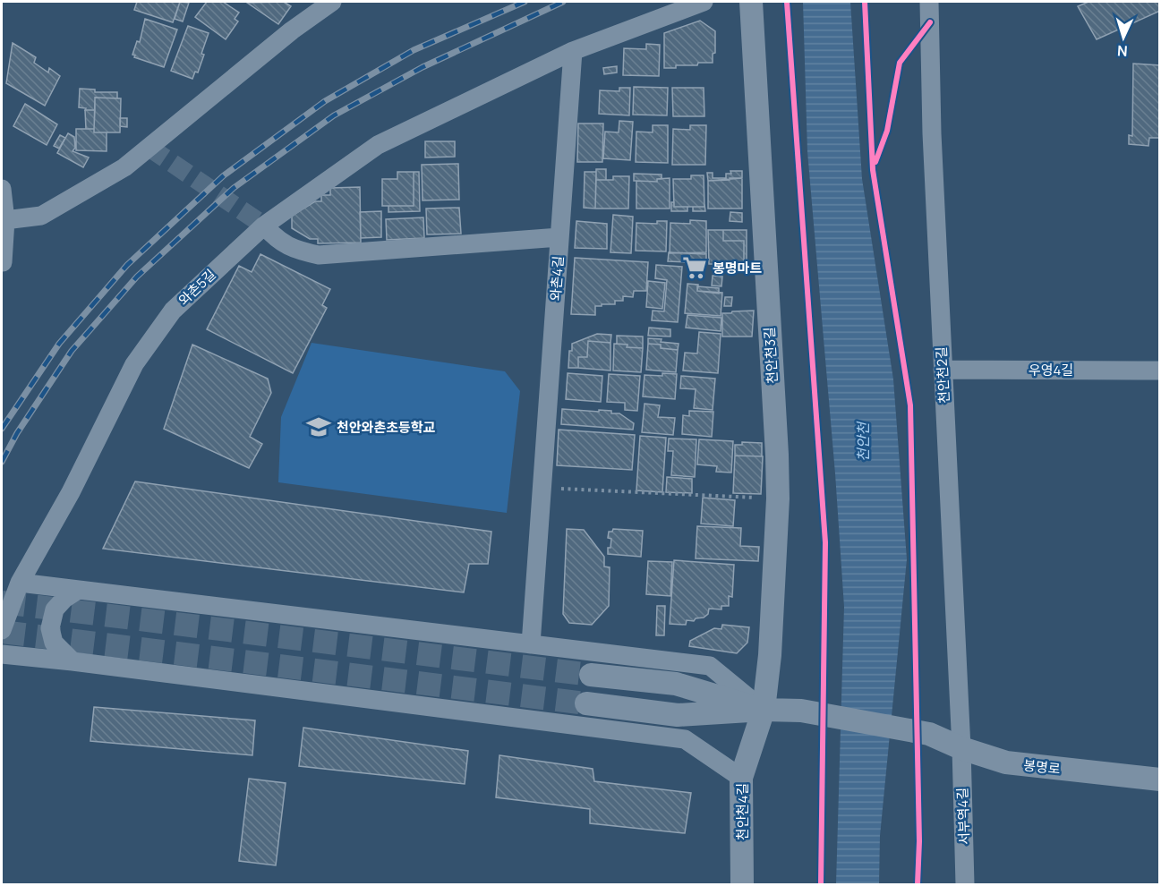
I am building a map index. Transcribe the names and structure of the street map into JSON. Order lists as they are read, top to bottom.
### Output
{
  "streets": {
    "street": [
      "와촌4길",
      "와촌5길",
      "천안천3길",
      "우영4길",
      "천안천2길",
      "봉명로",
      "천안천4길",
      "서부역4길"
    ]
  },
  "crossings": [
    ["와촌4길", "와촌5길"],
    ["천안천3길", "봉명로"],
    ["천안천3길", "천안천4길"],
    ["우영4길", "천안천2길"],
    ["천안천2길", "봉명로"],
    ["천안천2길", "서부역4길"],
    ["봉명로", "천안천4길"],
    ["봉명로", "서부역4길"]
  ],
  "water": ["천안천"],
  "places": {
    "supermarket": ["봉명마트"],
    "school or university": ["천안와촌초등학교"]
  },
  "north": "bottom"
}
